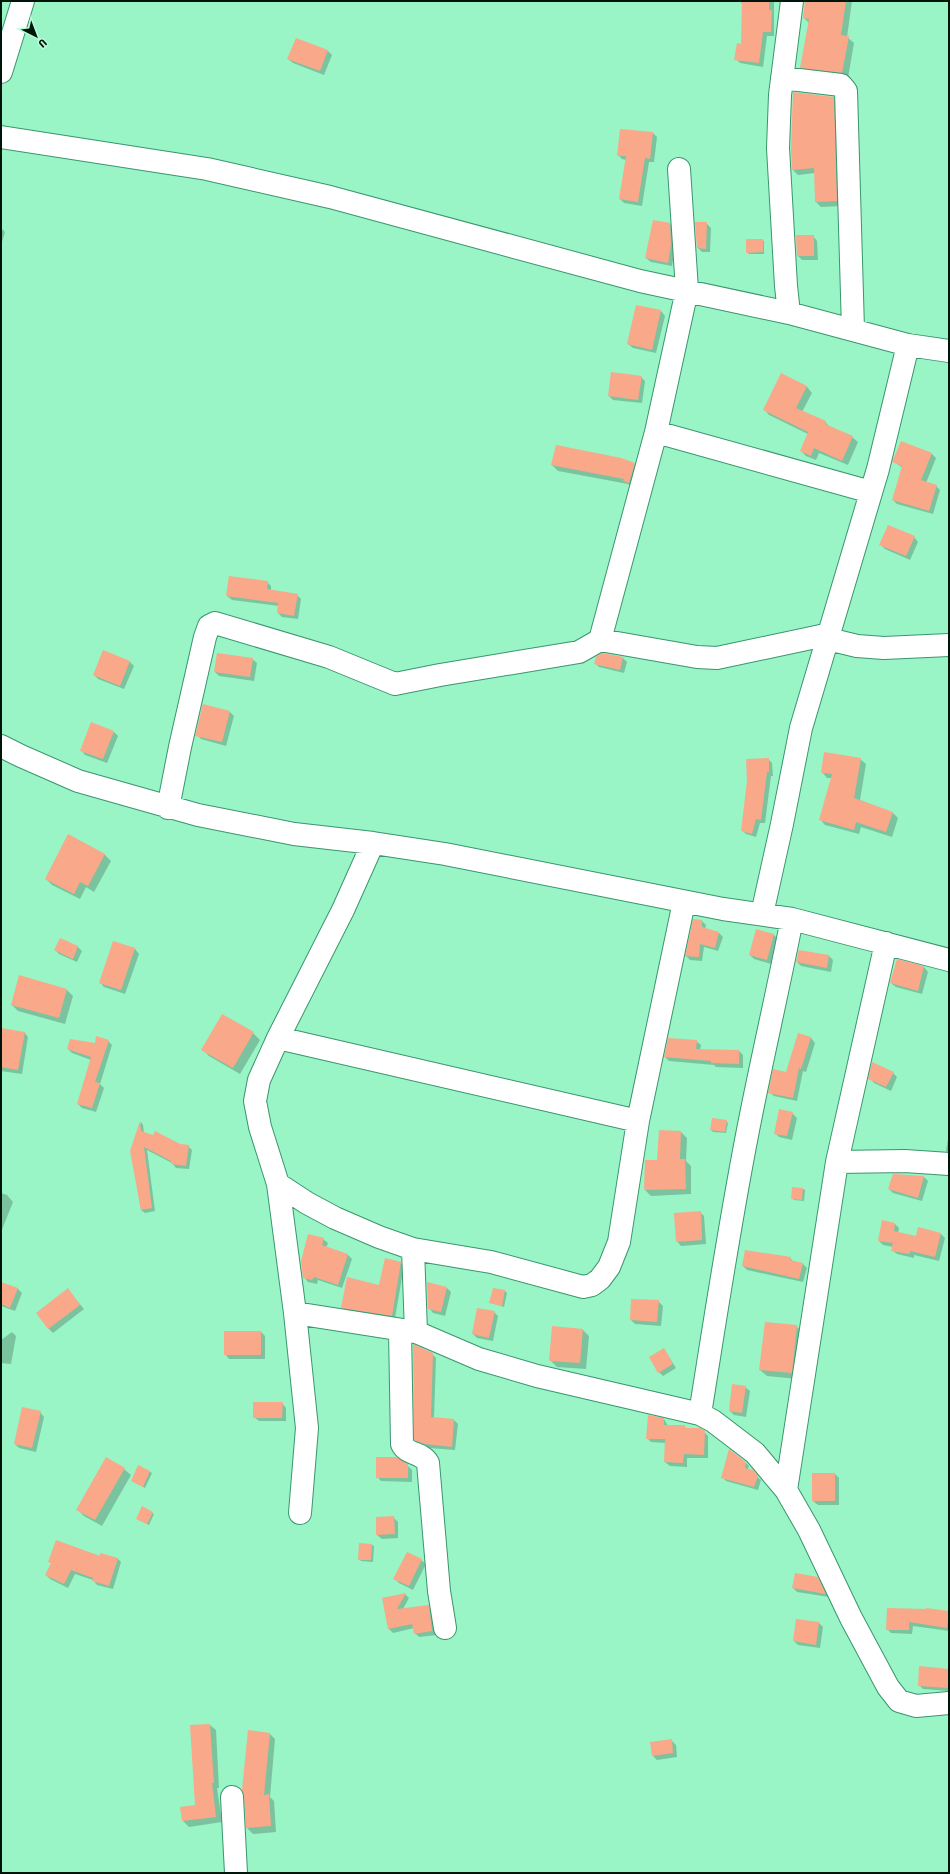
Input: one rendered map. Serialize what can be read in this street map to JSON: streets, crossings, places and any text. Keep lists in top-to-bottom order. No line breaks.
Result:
{"north":"bottom right"}
